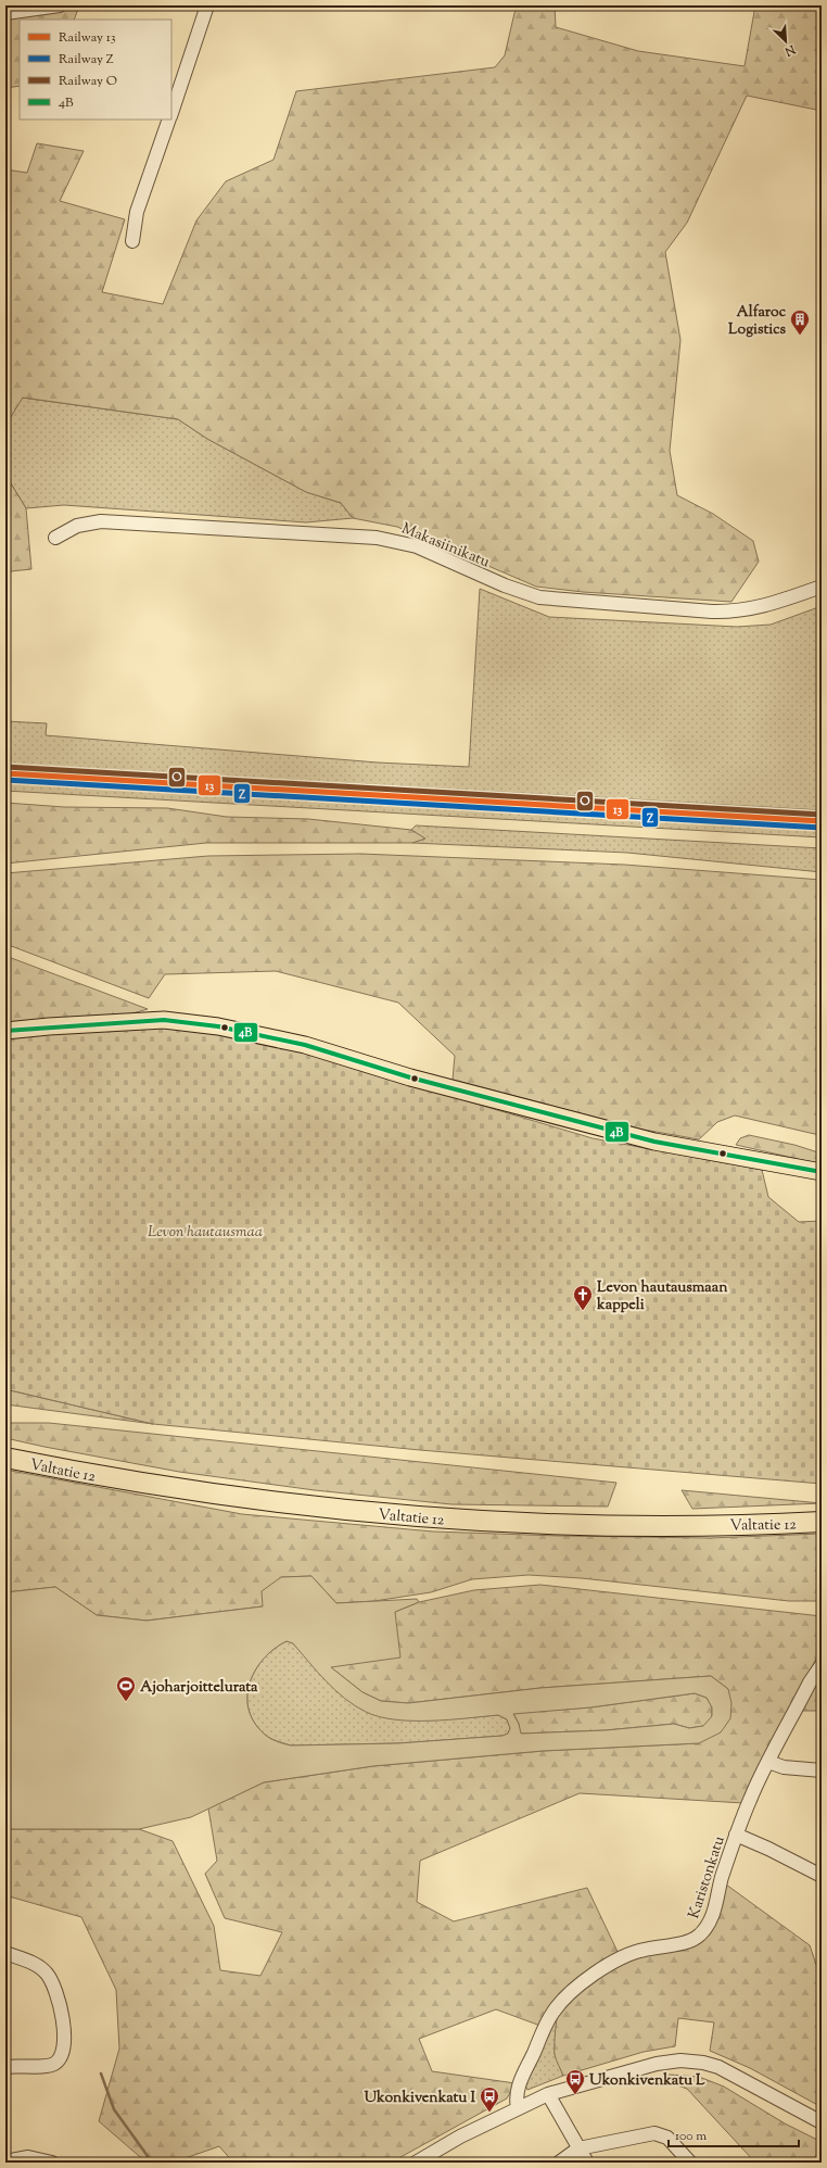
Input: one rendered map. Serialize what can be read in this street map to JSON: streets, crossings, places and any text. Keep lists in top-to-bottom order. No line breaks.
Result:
{"streets":{"highway":["Valtatie 12"],"street":["Makasiinikatu","Karistonkatu"]},"parks":["Levon hautausmaa"],"places":{"building":["Alfaroc Logistics"],"church":["Levon hautausmaan kappeli"],"sports":["Ajoharjoittelurata"],"bus stop":["Ukonkivenkatu L","Ukonkivenkatu I"]},"lines":["rail line O","rail line 13","rail line Z","transit line 4B"],"legend":["Railway 13","Railway Z","Railway O","4B"],"scale_bar":"100 m","north":"bottom right"}
